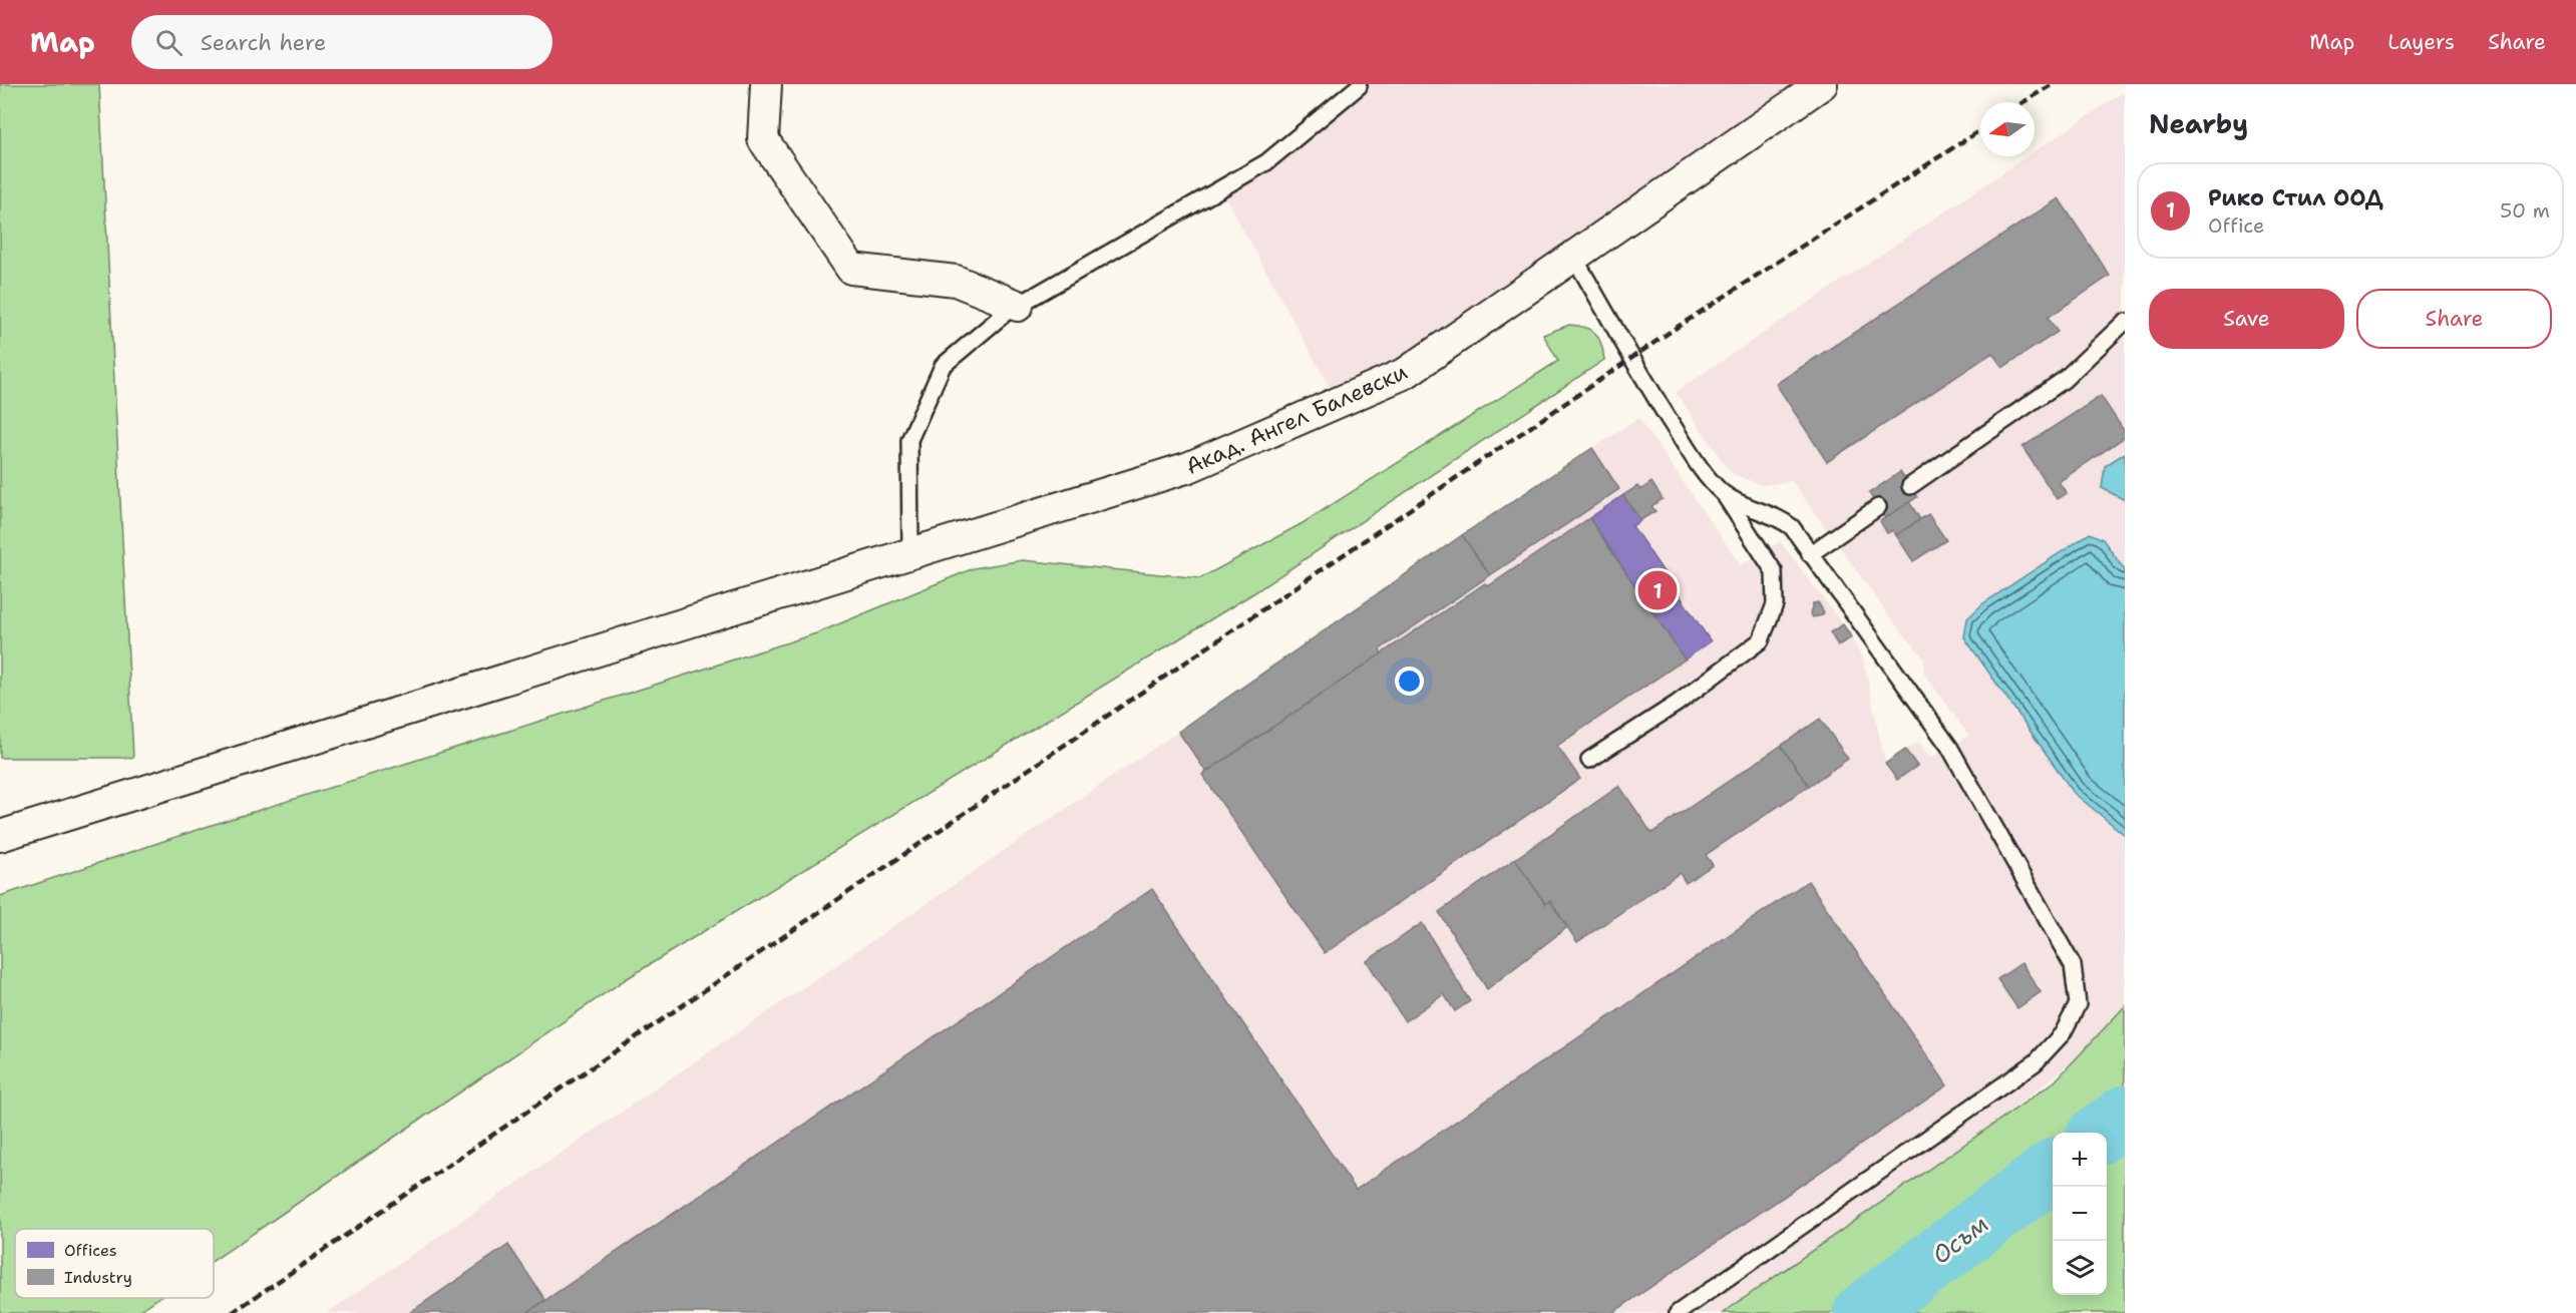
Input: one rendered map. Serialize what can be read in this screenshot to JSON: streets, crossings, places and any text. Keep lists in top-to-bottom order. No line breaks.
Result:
{"streets":{"street":["Акад. Ангел Балевски"]},"water":["Осъм"],"legend":["Offices","Industry"],"north":"left","page":{"header":"Map","search":"Search here","nav":["Map","Layers","Share"],"heading":"Nearby","list":[{"mark":"1","name":"Рико Стил ООД","note":"Office","value":"50 m"}],"buttons":["Save","Share"],"pins":"1","map_buttons":["+","−"]}}
